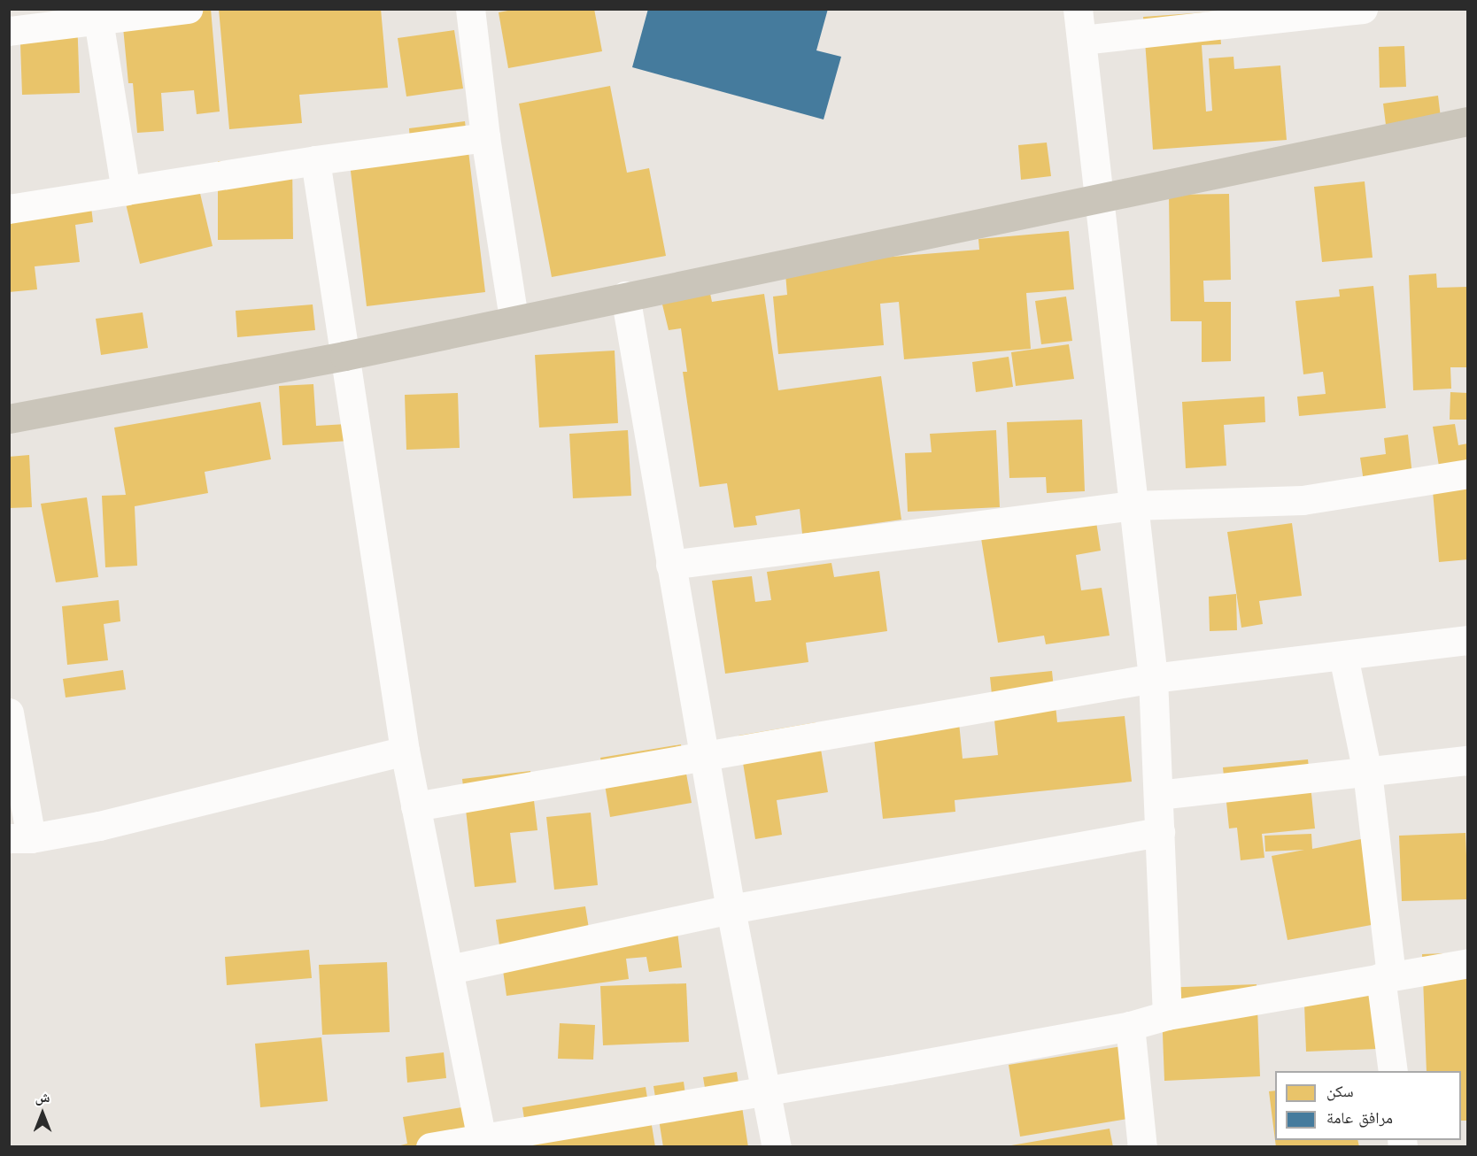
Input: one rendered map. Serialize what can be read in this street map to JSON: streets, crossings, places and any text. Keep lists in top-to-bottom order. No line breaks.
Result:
{"legend":["سكن","مرافق عامة"],"north":"top"}
